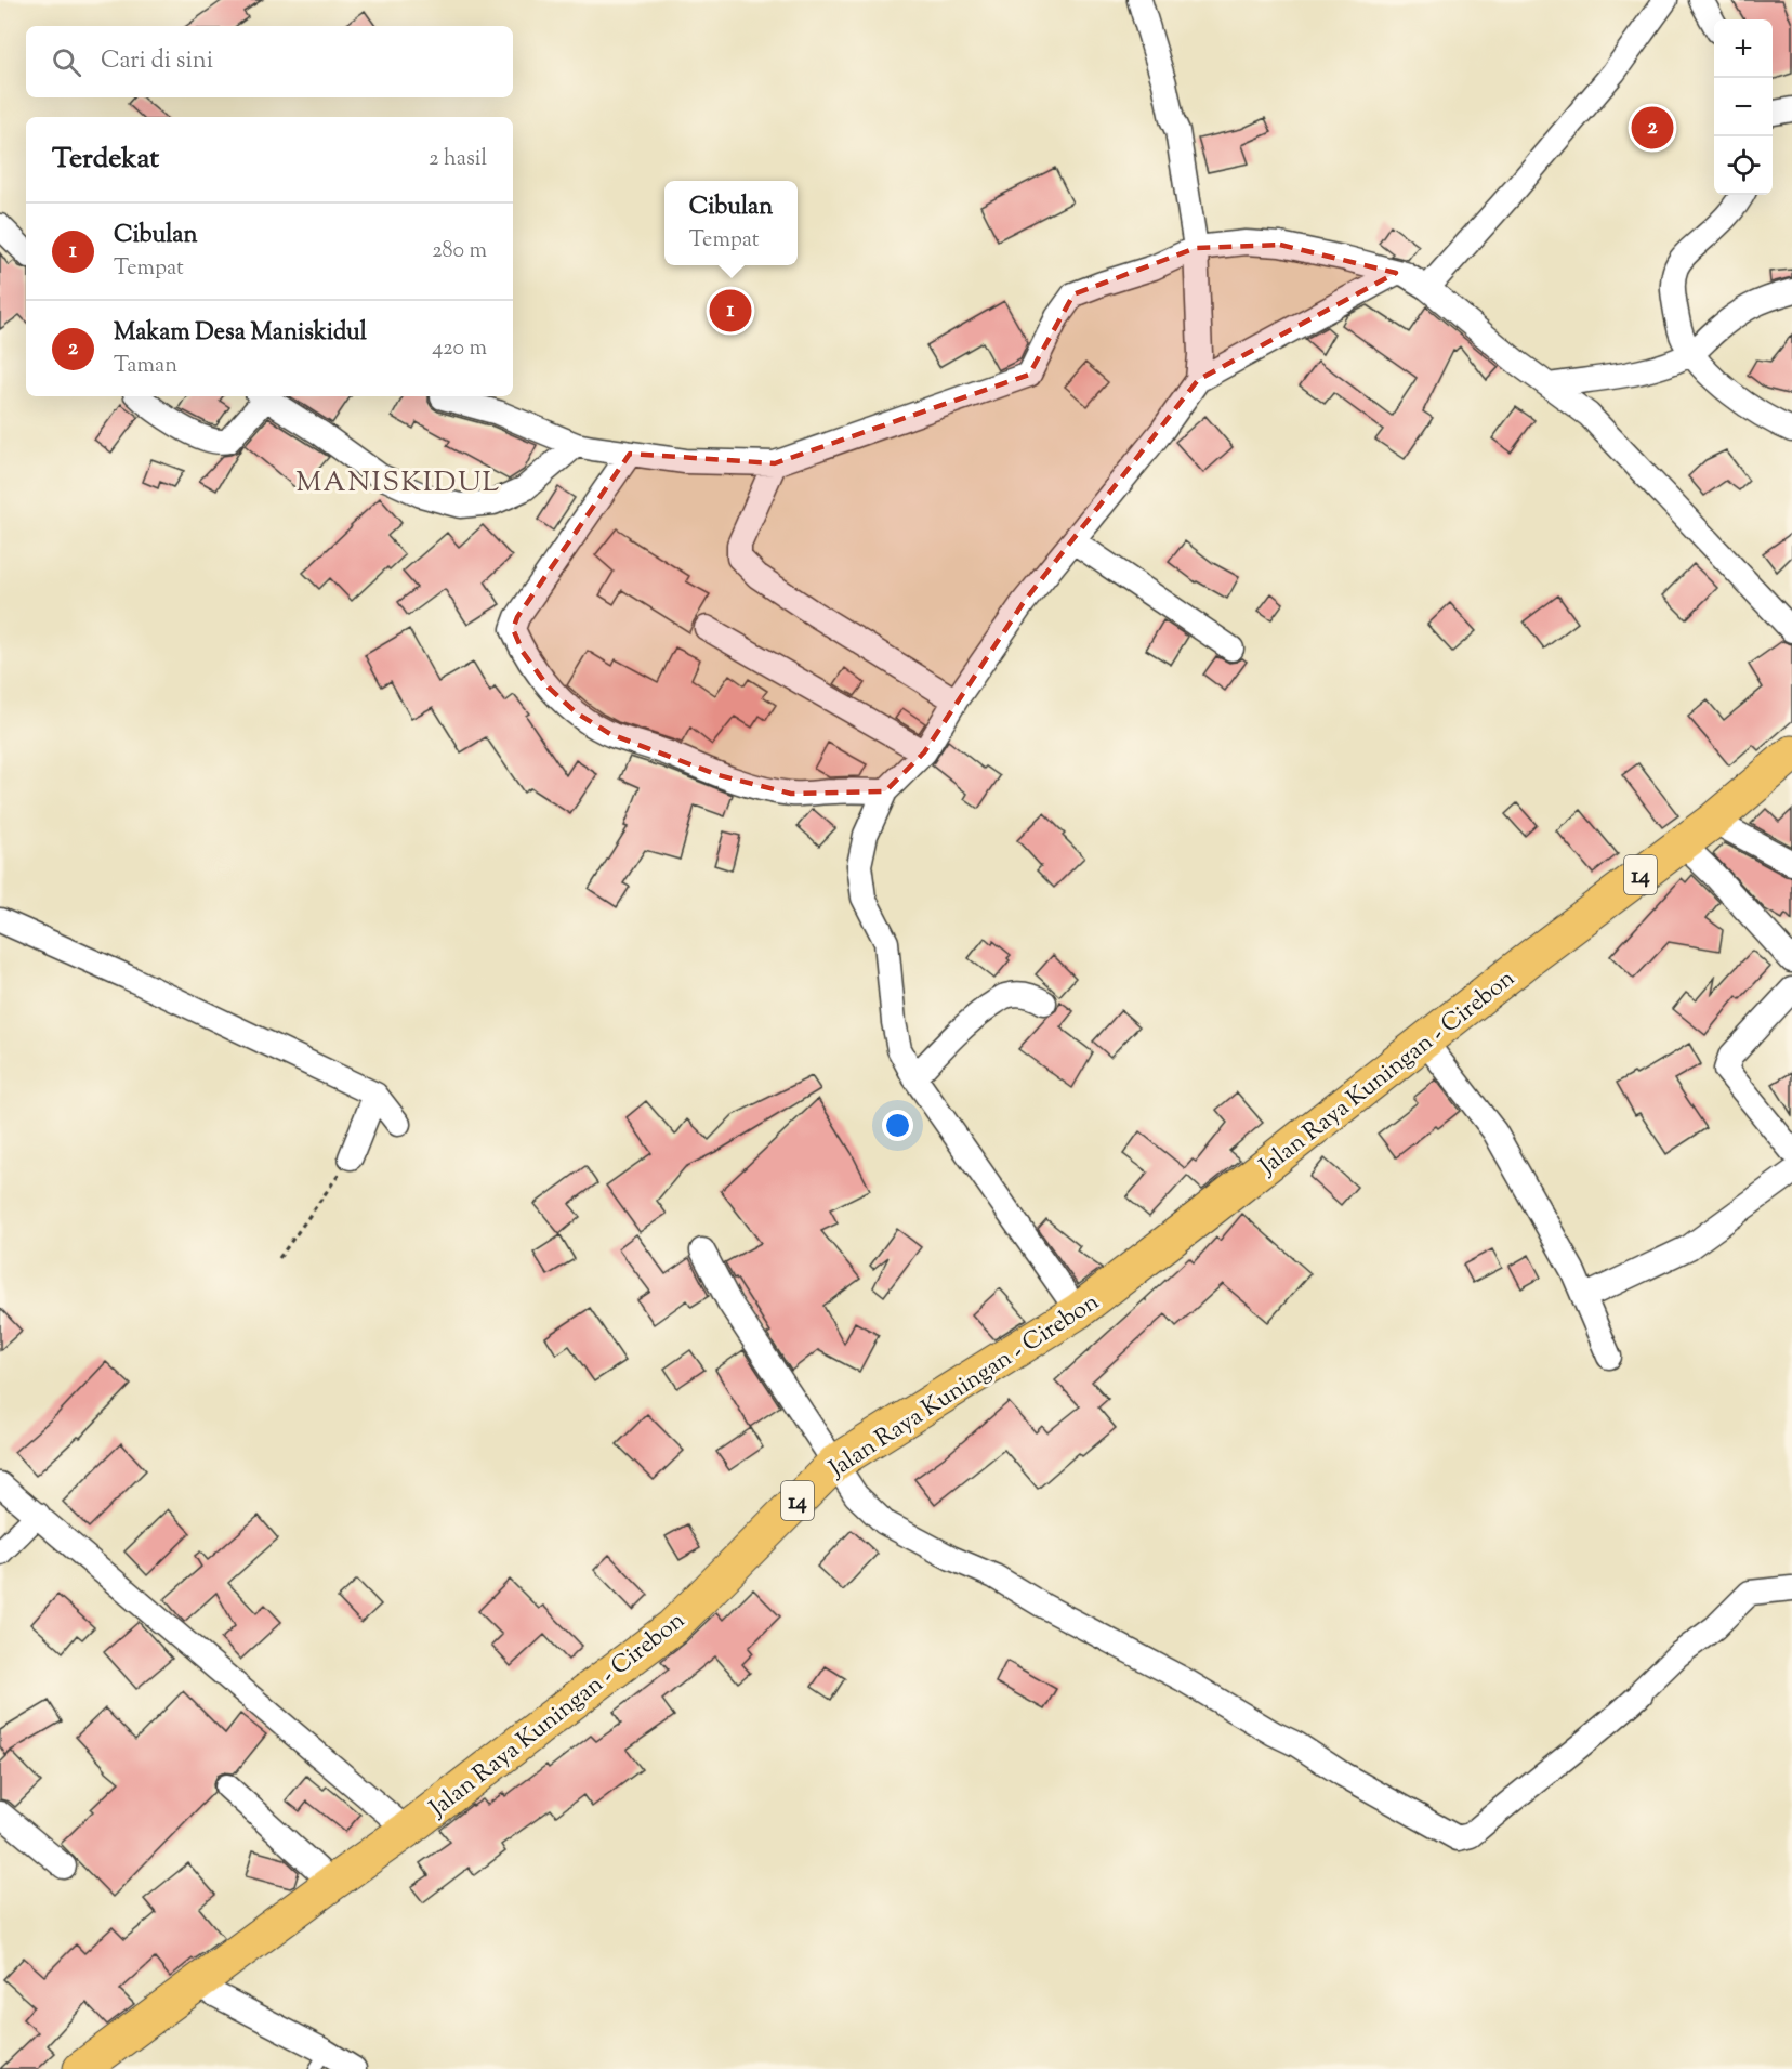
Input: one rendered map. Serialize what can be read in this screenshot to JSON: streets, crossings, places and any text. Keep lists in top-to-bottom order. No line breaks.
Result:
{"streets":{"highway":["14","Jalan Raya Kuningan - Cirebon"]},"districts":["MANISKIDUL"],"page":{"map_buttons":["+","−"],"search":"Cari di sini","pins":["2","1"],"heading":["Terdekat","2 hasil"],"popup":["Cibulan","Tempat"],"list":[{"mark":"1","name":"Cibulan","note":"Tempat","value":"280 m"},{"mark":"2","name":"Makam Desa Maniskidul","note":"Taman","value":"420 m"}]}}
